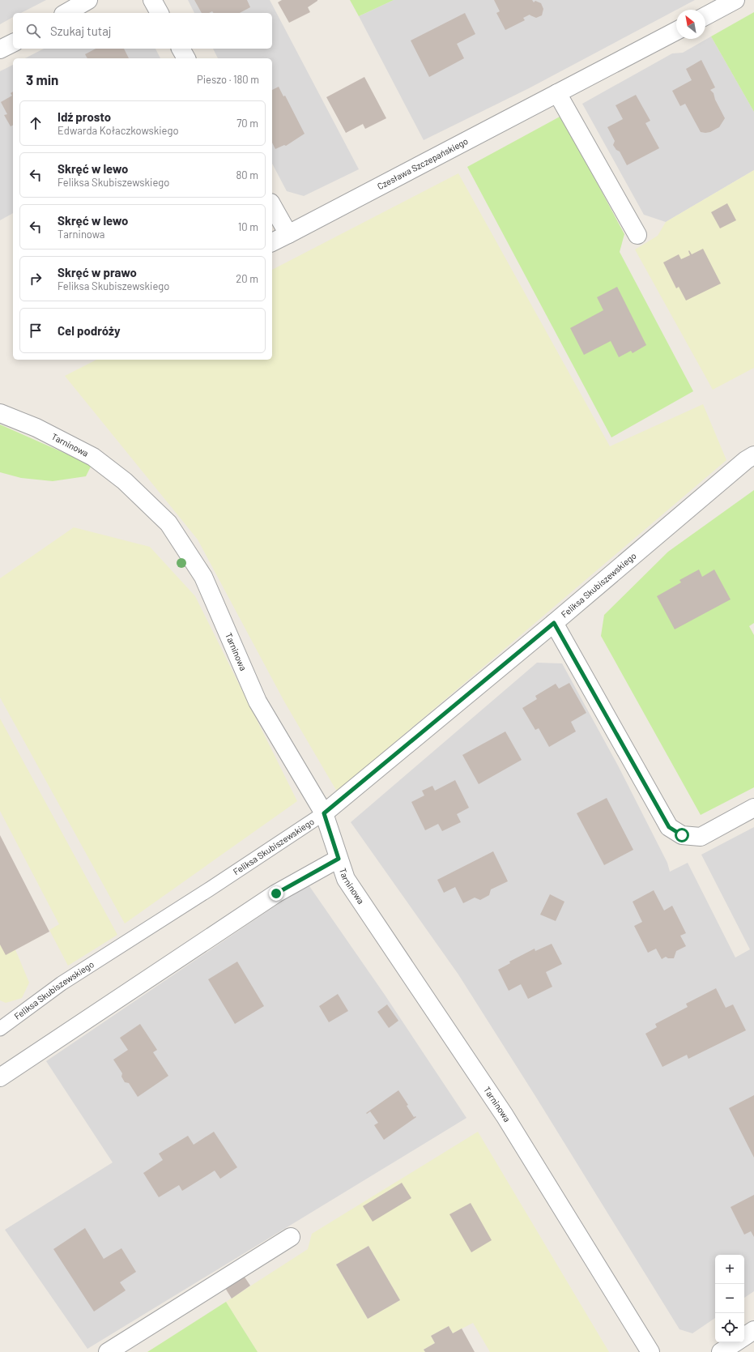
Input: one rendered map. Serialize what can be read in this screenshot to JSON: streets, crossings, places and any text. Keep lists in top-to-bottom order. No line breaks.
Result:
{"streets":{"street":["Czesława Szczepańskiego","Tarninowa","Feliksa Skubiszewskiego"]},"crossings":[["Tarninowa","Feliksa Skubiszewskiego"]],"north":"top left","page":{"search":"Szukaj tutaj","heading":["3 min","Pieszo · 180 m"],"list":[["Idź prosto","Edwarda Kołaczkowskiego","70 m"],["Skręć w lewo","Feliksa Skubiszewskiego","80 m"],["Skręć w lewo","Tarninowa","10 m"],["Skręć w prawo","Feliksa Skubiszewskiego","20 m"],"Cel podróży"],"map_buttons":["+","−"]}}
